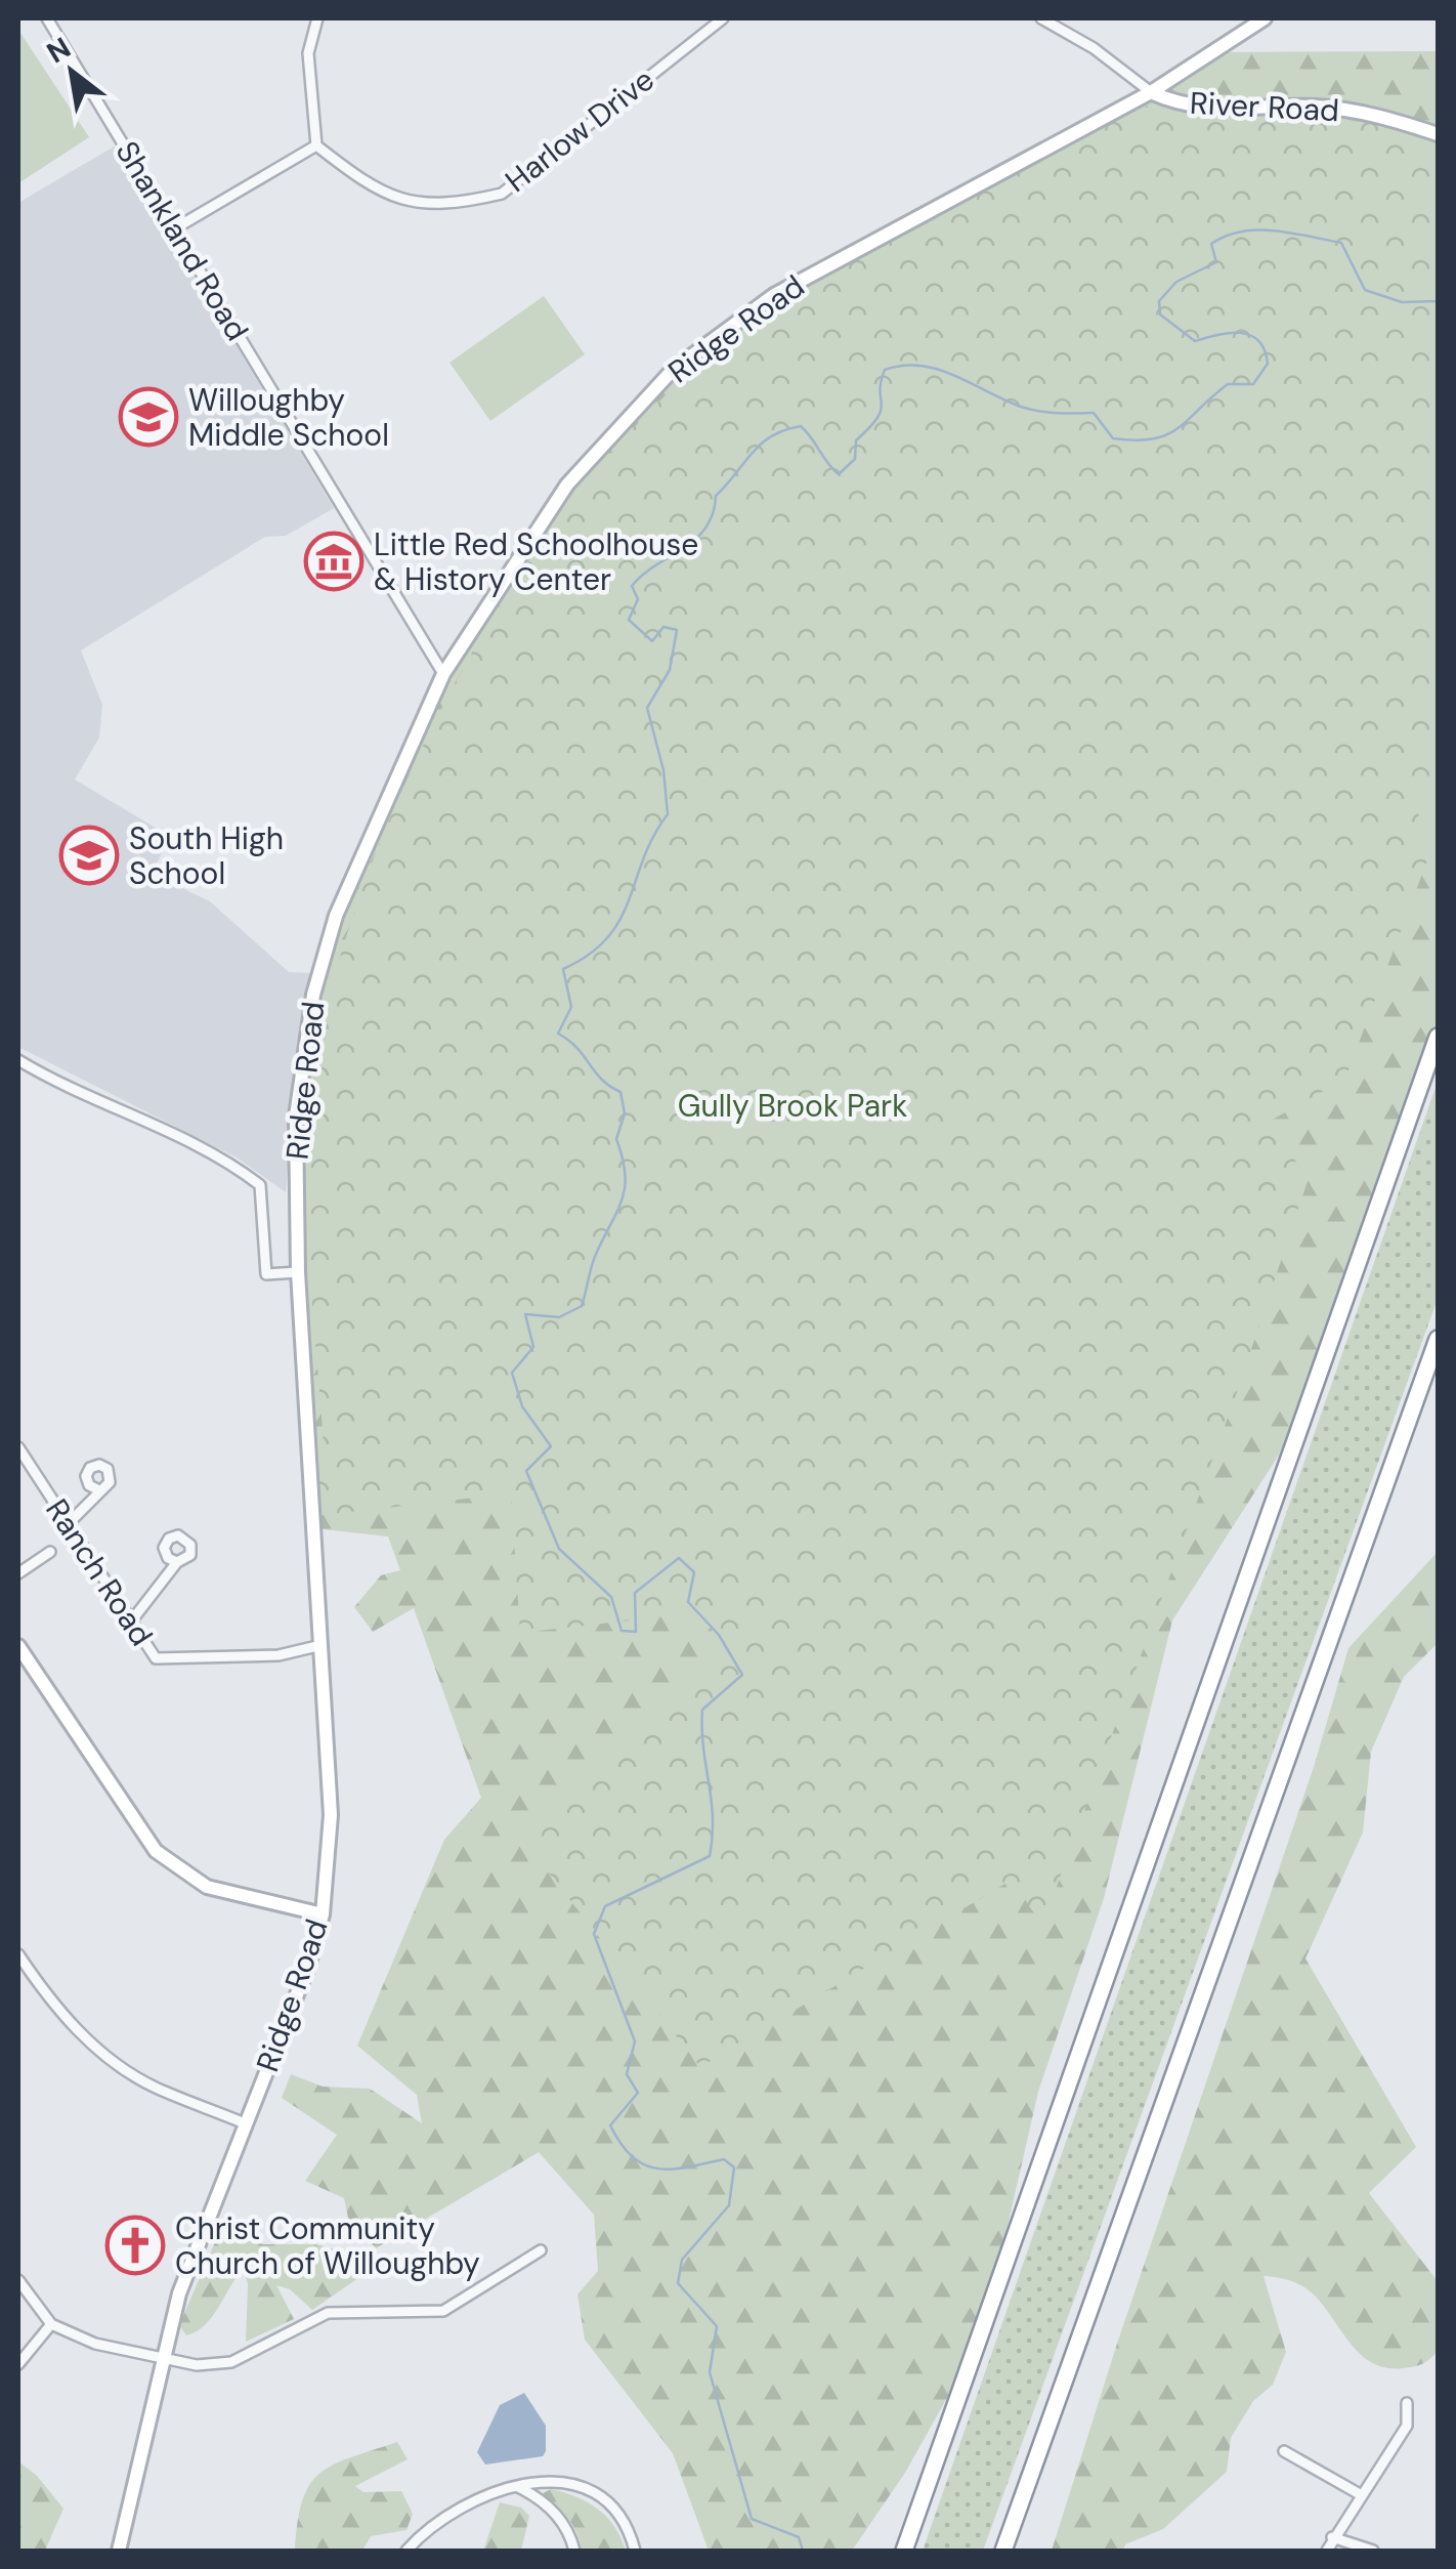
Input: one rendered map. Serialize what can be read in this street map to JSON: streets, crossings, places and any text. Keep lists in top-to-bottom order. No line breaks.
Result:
{"streets":{"main road":["River Road","Ridge Road"],"street":["Harlow Drive","Shankland Road","Ranch Road"]},"crossings":[["River Road","Ridge Road"],["Shankland Road","Ridge Road"],["Ridge Road","Ranch Road"]],"parks":["Gully Brook Park"],"places":{"school or university":["Willoughby Middle School","South High School"],"museum":["Little Red Schoolhouse & History Center"],"church":["Christ Community Church of Willoughby"]},"north":"top left"}
